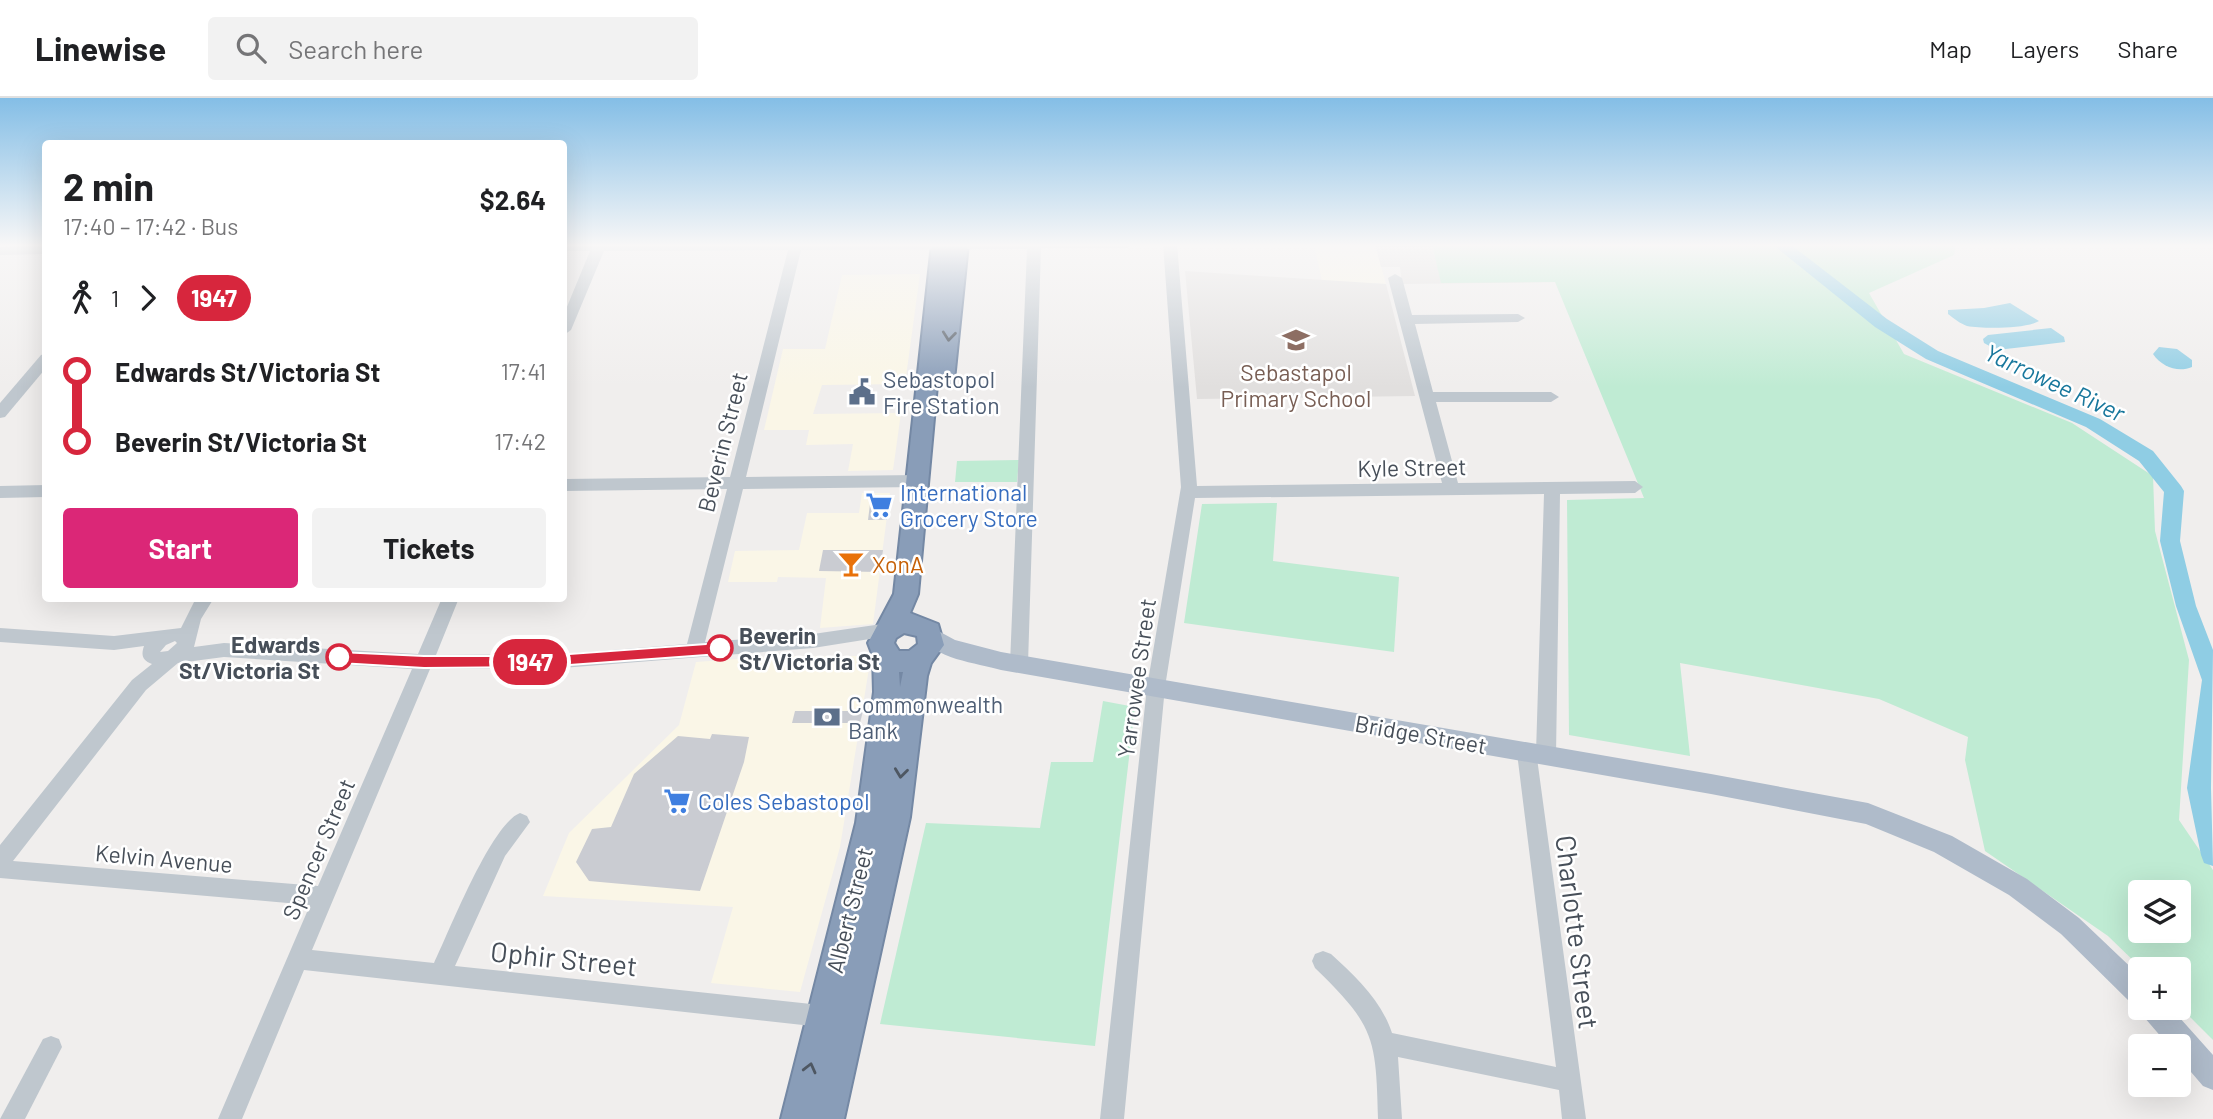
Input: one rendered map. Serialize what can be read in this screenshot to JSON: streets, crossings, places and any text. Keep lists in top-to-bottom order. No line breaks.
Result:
{"streets":{"highway":["Albert Street"],"main road":["Bridge Street"],"street":["Beverin Street","Kyle Street","Yarrowee Street","Spencer Street","Kelvin Avenue","Charlotte Street","Ophir Street"]},"crossings":[["Kyle Street","Yarrowee Street"],["Kyle Street","Charlotte Street"],["Yarrowee Street","Bridge Street"],["Bridge Street","Albert Street"],["Bridge Street","Charlotte Street"],["Spencer Street","Kelvin Avenue"],["Spencer Street","Ophir Street"],["Albert Street","Ophir Street"]],"water":["Yarrowee River"],"places":{"school or university":["Sebastapol Primary School"],"public building":["Sebastopol Fire Station"],"supermarket":["International Grocery Store","Coles Sebastopol"],"bar":["XonA"],"other":["Beverin St/Victoria St","Edwards St/Victoria St"],"bank":["Commonwealth Bank"]},"lines":["bus line 1947"],"page":{"header":"Linewise","search":"Search here","nav":["Map","Layers","Share"],"on_map":"1947","heading":["2 min","17:40 – 17:42 · Bus","$2.64"],"legs":["1","1947"],"list":[{"name":"Edwards St/Victoria St","value":"17:41"},{"name":"Beverin St/Victoria St","value":"17:42"}],"buttons":["Start","Tickets"],"map_buttons":["+","−"]}}
